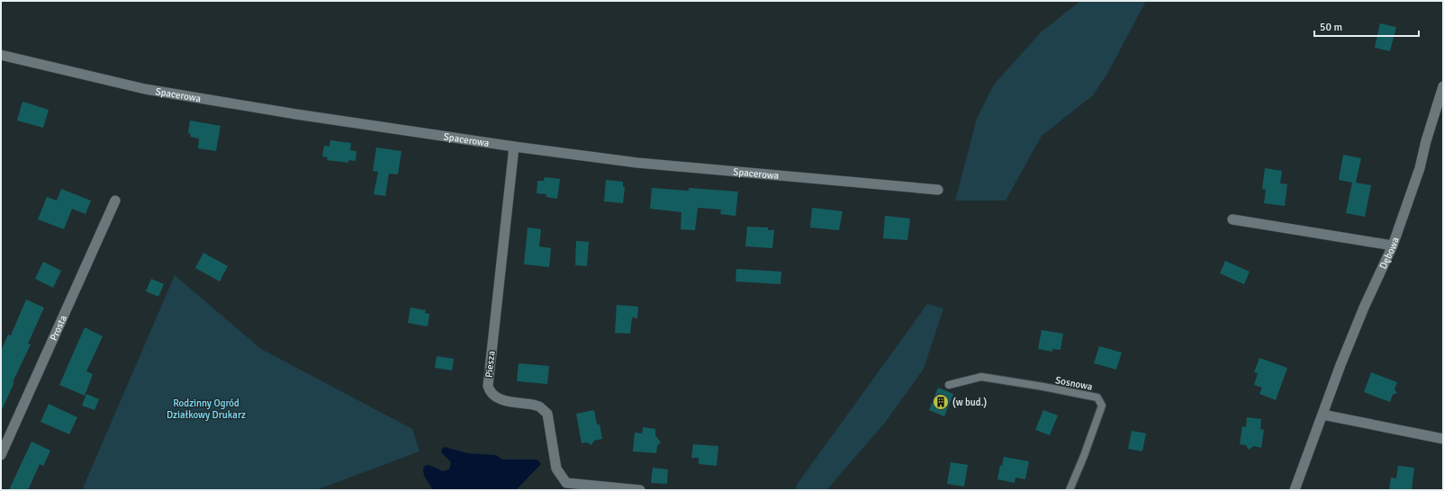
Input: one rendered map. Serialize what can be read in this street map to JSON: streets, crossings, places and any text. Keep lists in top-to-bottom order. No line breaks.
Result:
{"streets":{"street":["Spacerowa","Dębowa","Prosta","Piesza"],"lane":["Sosnowa"]},"crossings":[["Spacerowa","Piesza"]],"parks":["Rodzinny Ogród Działkowy Drukarz"],"places":{"building":["(w bud.)"]},"scale_bar":"50 m"}
